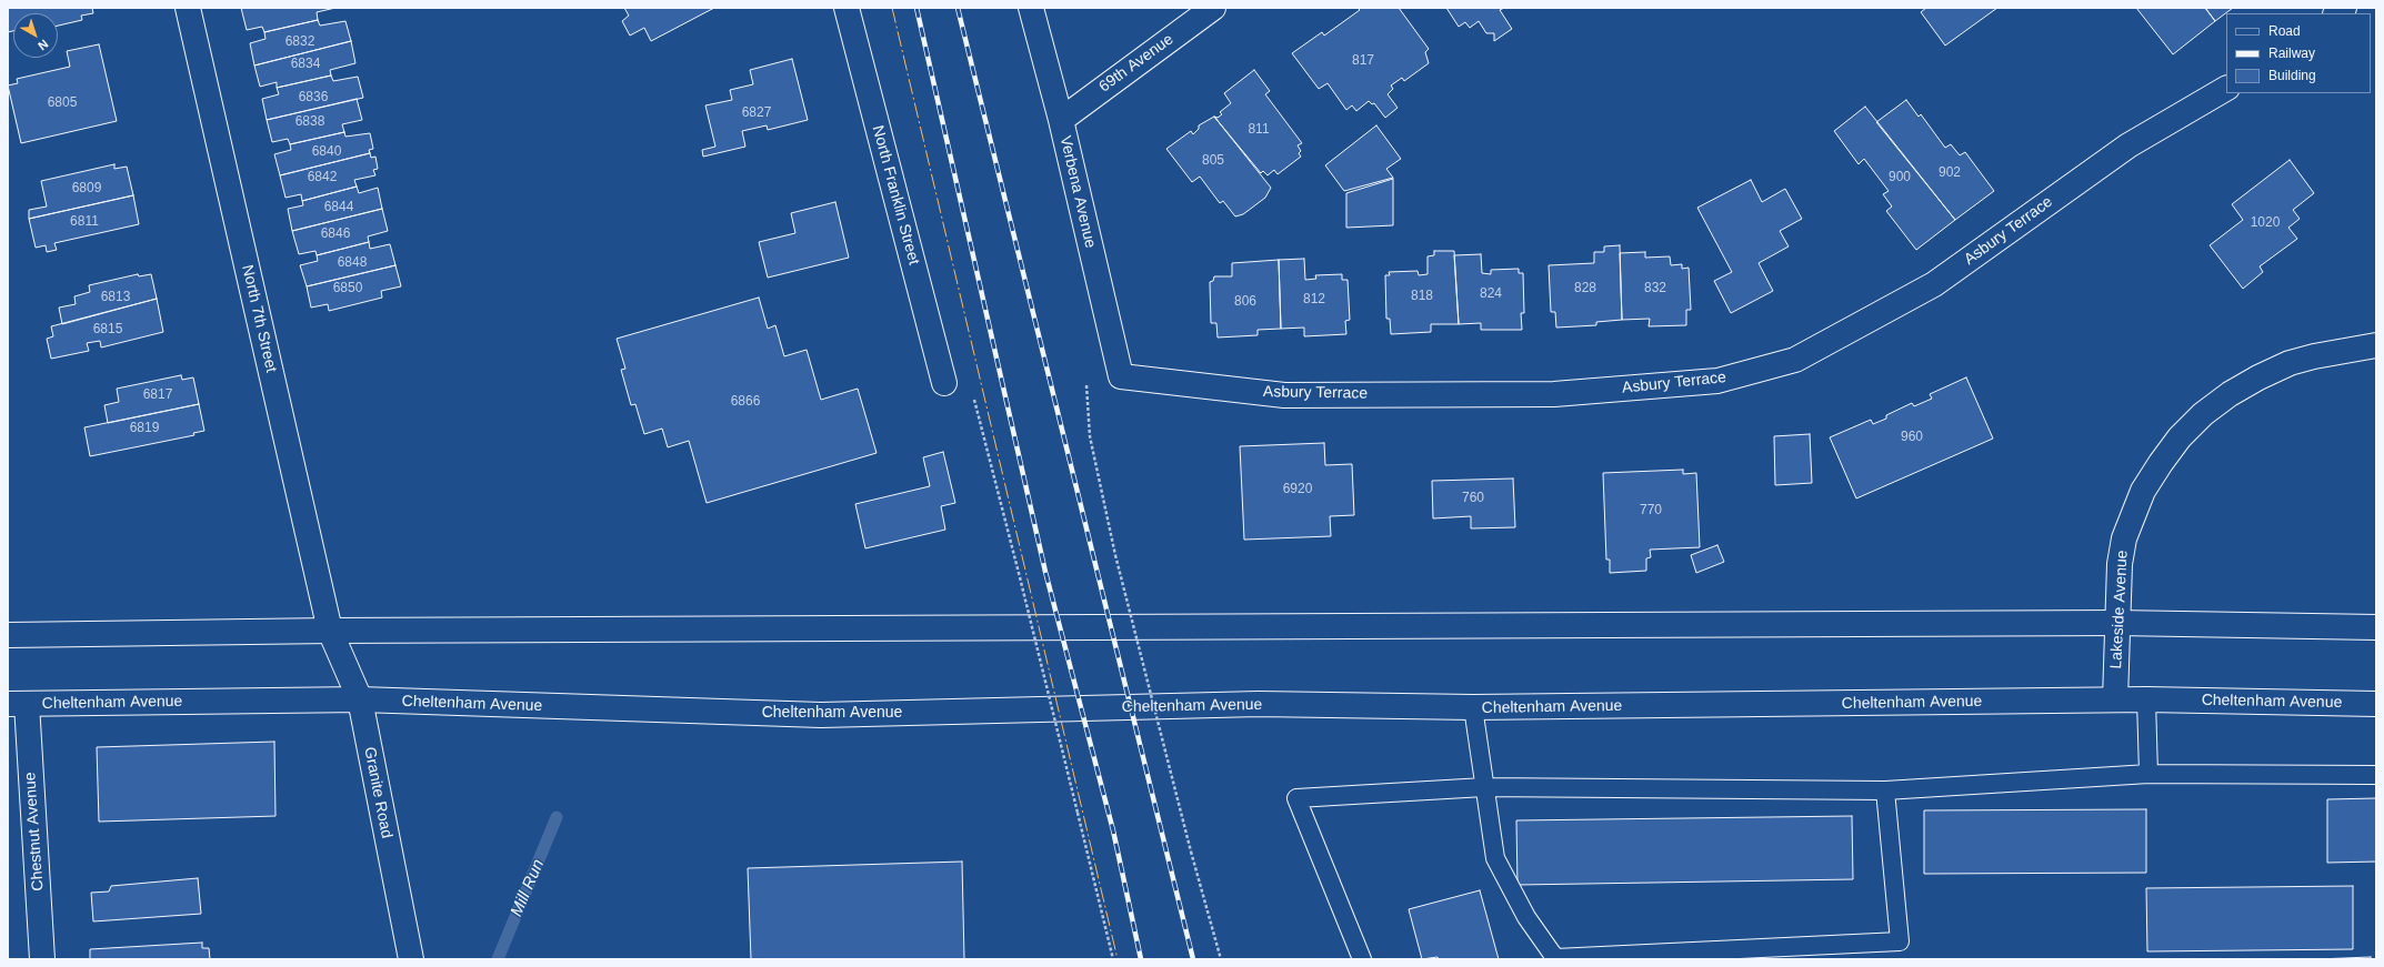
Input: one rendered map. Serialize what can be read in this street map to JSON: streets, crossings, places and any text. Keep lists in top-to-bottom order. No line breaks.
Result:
{"streets":{"main road":["69th Avenue","Verbena Avenue","North Franklin Street","Asbury Terrace","North 7th Street","Lakeside Avenue","Cheltenham Avenue","Granite Road","Chestnut Avenue"]},"crossings":[["69th Avenue","Verbena Avenue"],["Verbena Avenue","Asbury Terrace"],["North 7th Street","Granite Road"],["Lakeside Avenue","Cheltenham Avenue"],["Cheltenham Avenue","Granite Road"],["Cheltenham Avenue","Chestnut Avenue"]],"water":["Mill Run"],"house_numbers":["6832","817","6834","6836","6805","6827","6838","811","6840","805","902","6842","900","6809","6844","6811","1020","6846","6848","6850","828","832","824","818","6813","812","806","6815","6817","6866","6819","960","6920","760","770"],"legend":["Road","Railway","Building"],"north":"bottom right"}
